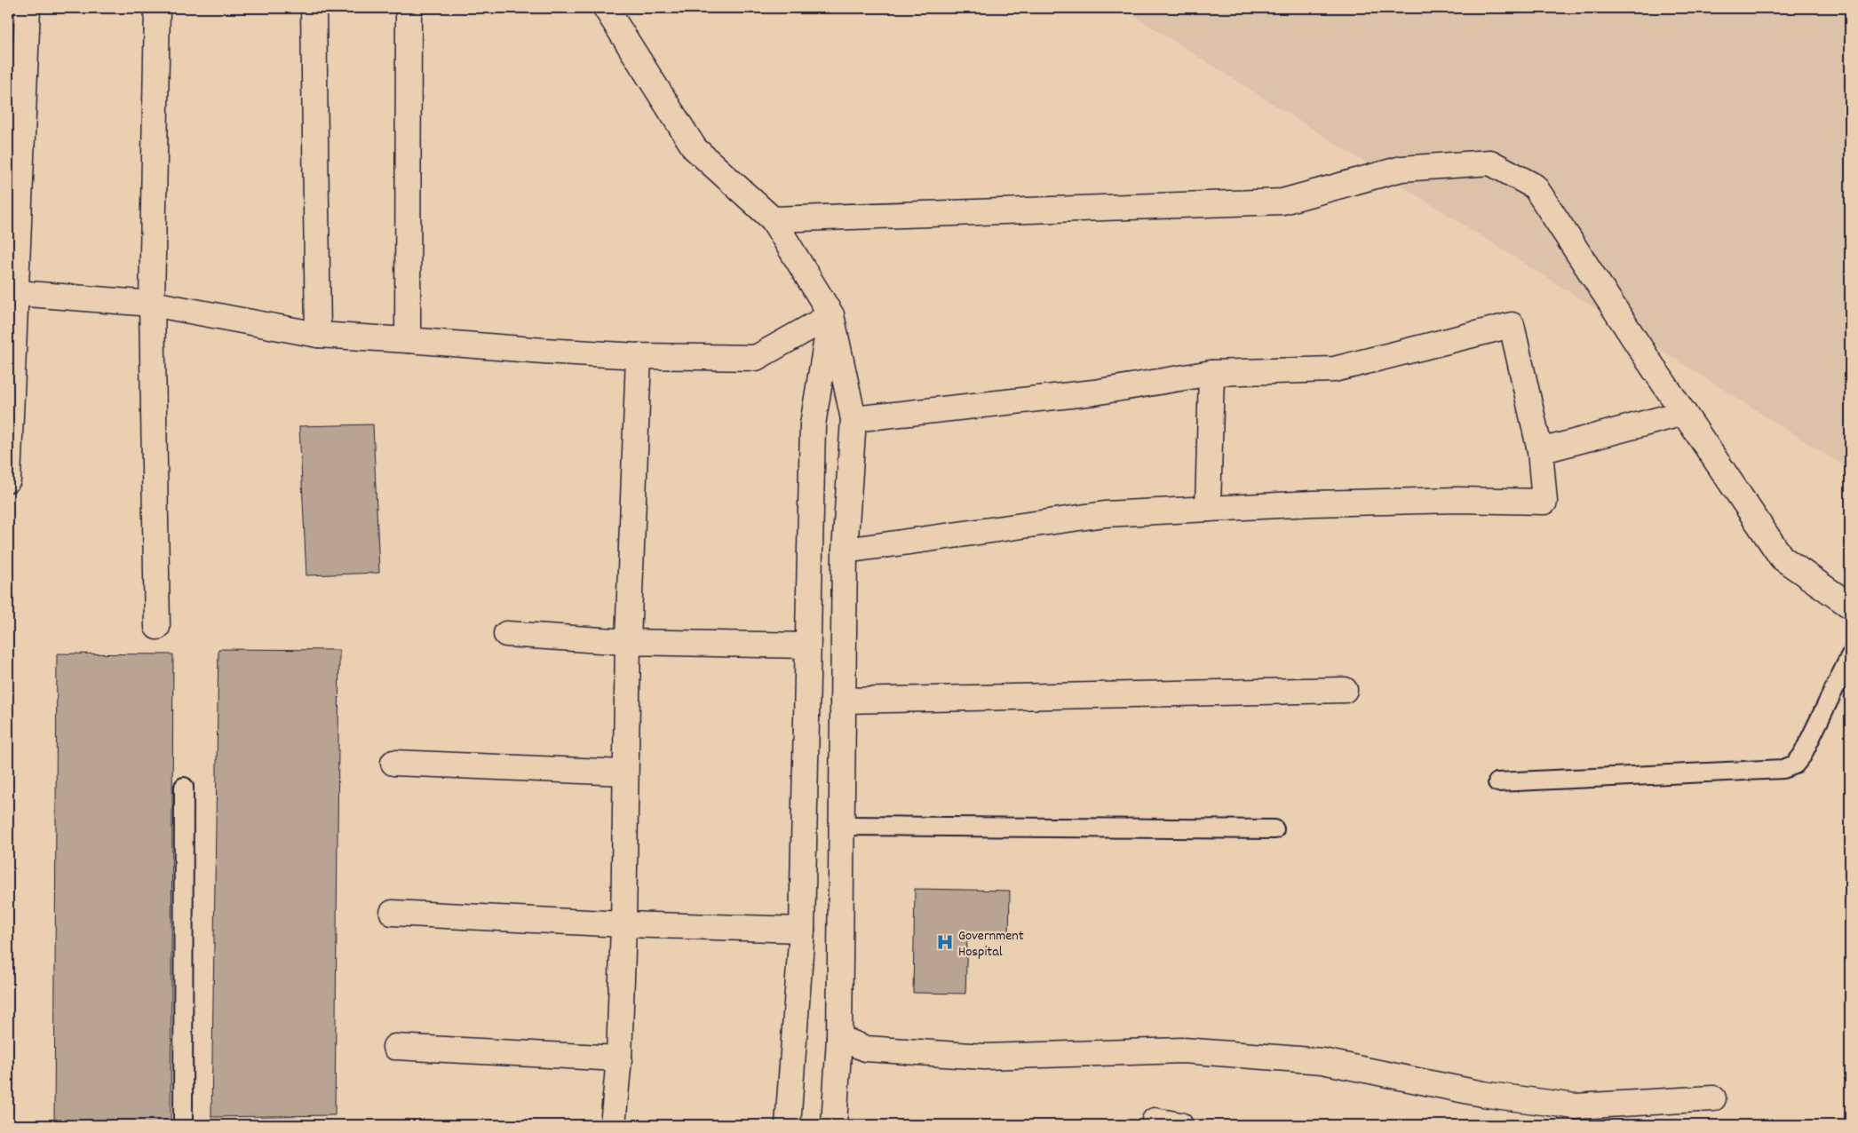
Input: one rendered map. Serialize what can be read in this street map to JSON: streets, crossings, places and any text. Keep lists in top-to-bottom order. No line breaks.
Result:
{"places":{"hospital":["Government Hospital"]}}
